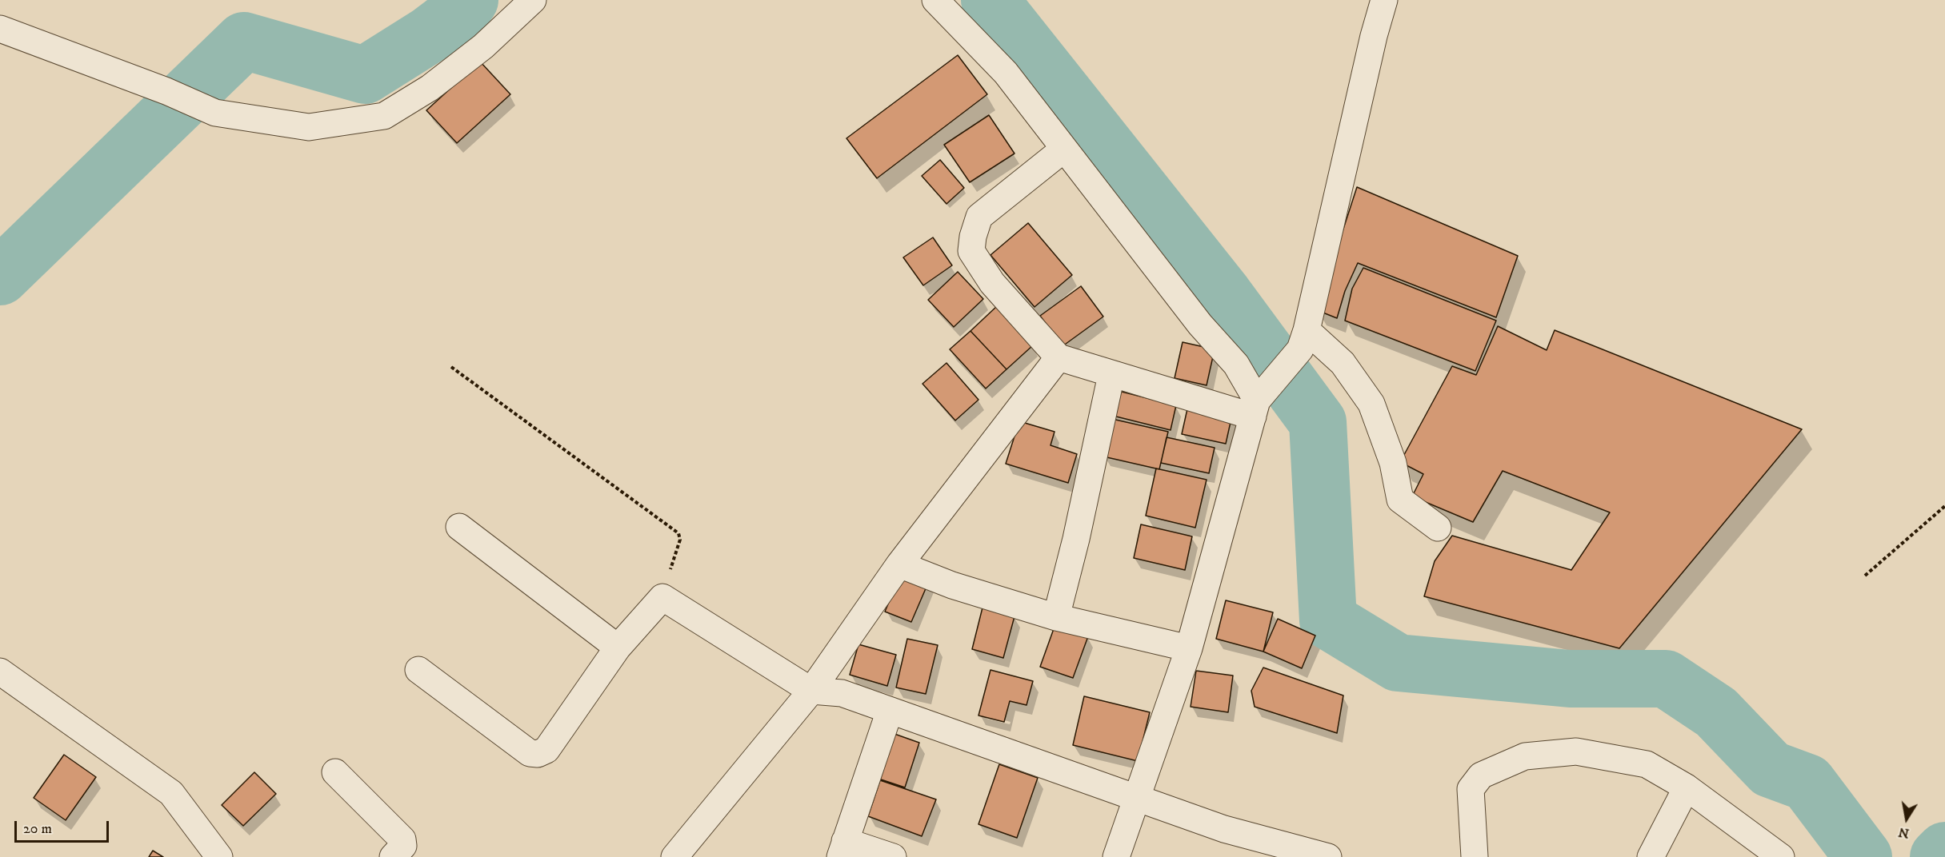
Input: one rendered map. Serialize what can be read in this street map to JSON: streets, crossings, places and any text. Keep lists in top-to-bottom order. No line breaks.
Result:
{"scale_bar":"20 m","north":"bottom"}
